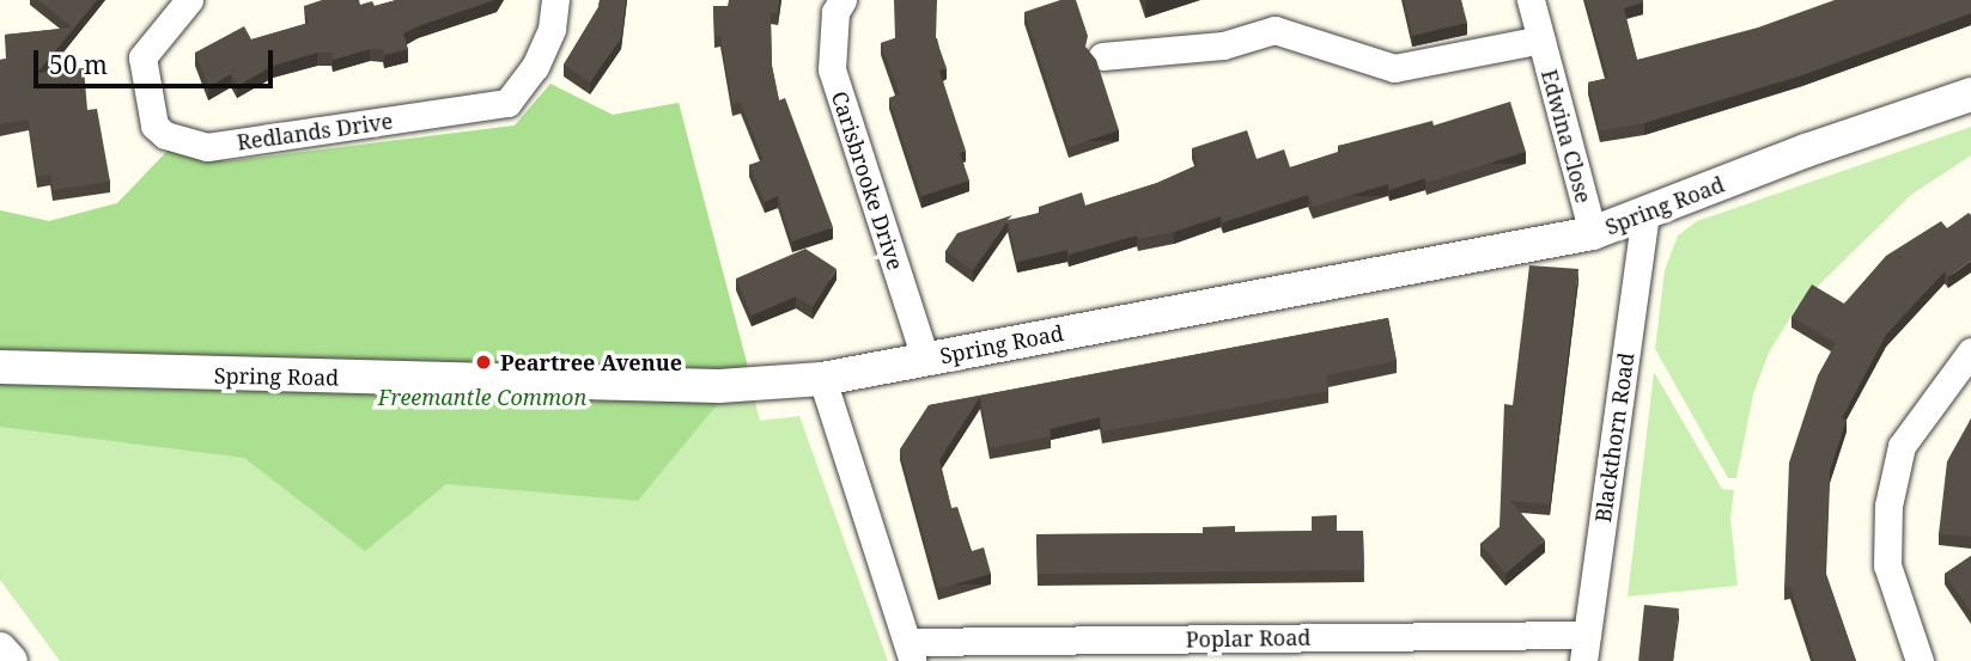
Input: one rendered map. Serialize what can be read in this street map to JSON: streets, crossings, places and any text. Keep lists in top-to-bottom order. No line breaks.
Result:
{"streets":{"street":["Redlands Drive","Edwina Close","Carisbrooke Drive","Spring Road","Blackthorn Road","Poplar Road"]},"crossings":[["Edwina Close","Spring Road"],["Carisbrooke Drive","Spring Road"],["Spring Road","Blackthorn Road"],["Blackthorn Road","Poplar Road"]],"parks":["Freemantle Common"],"places":["Peartree Avenue"],"scale_bar":"50 m"}
